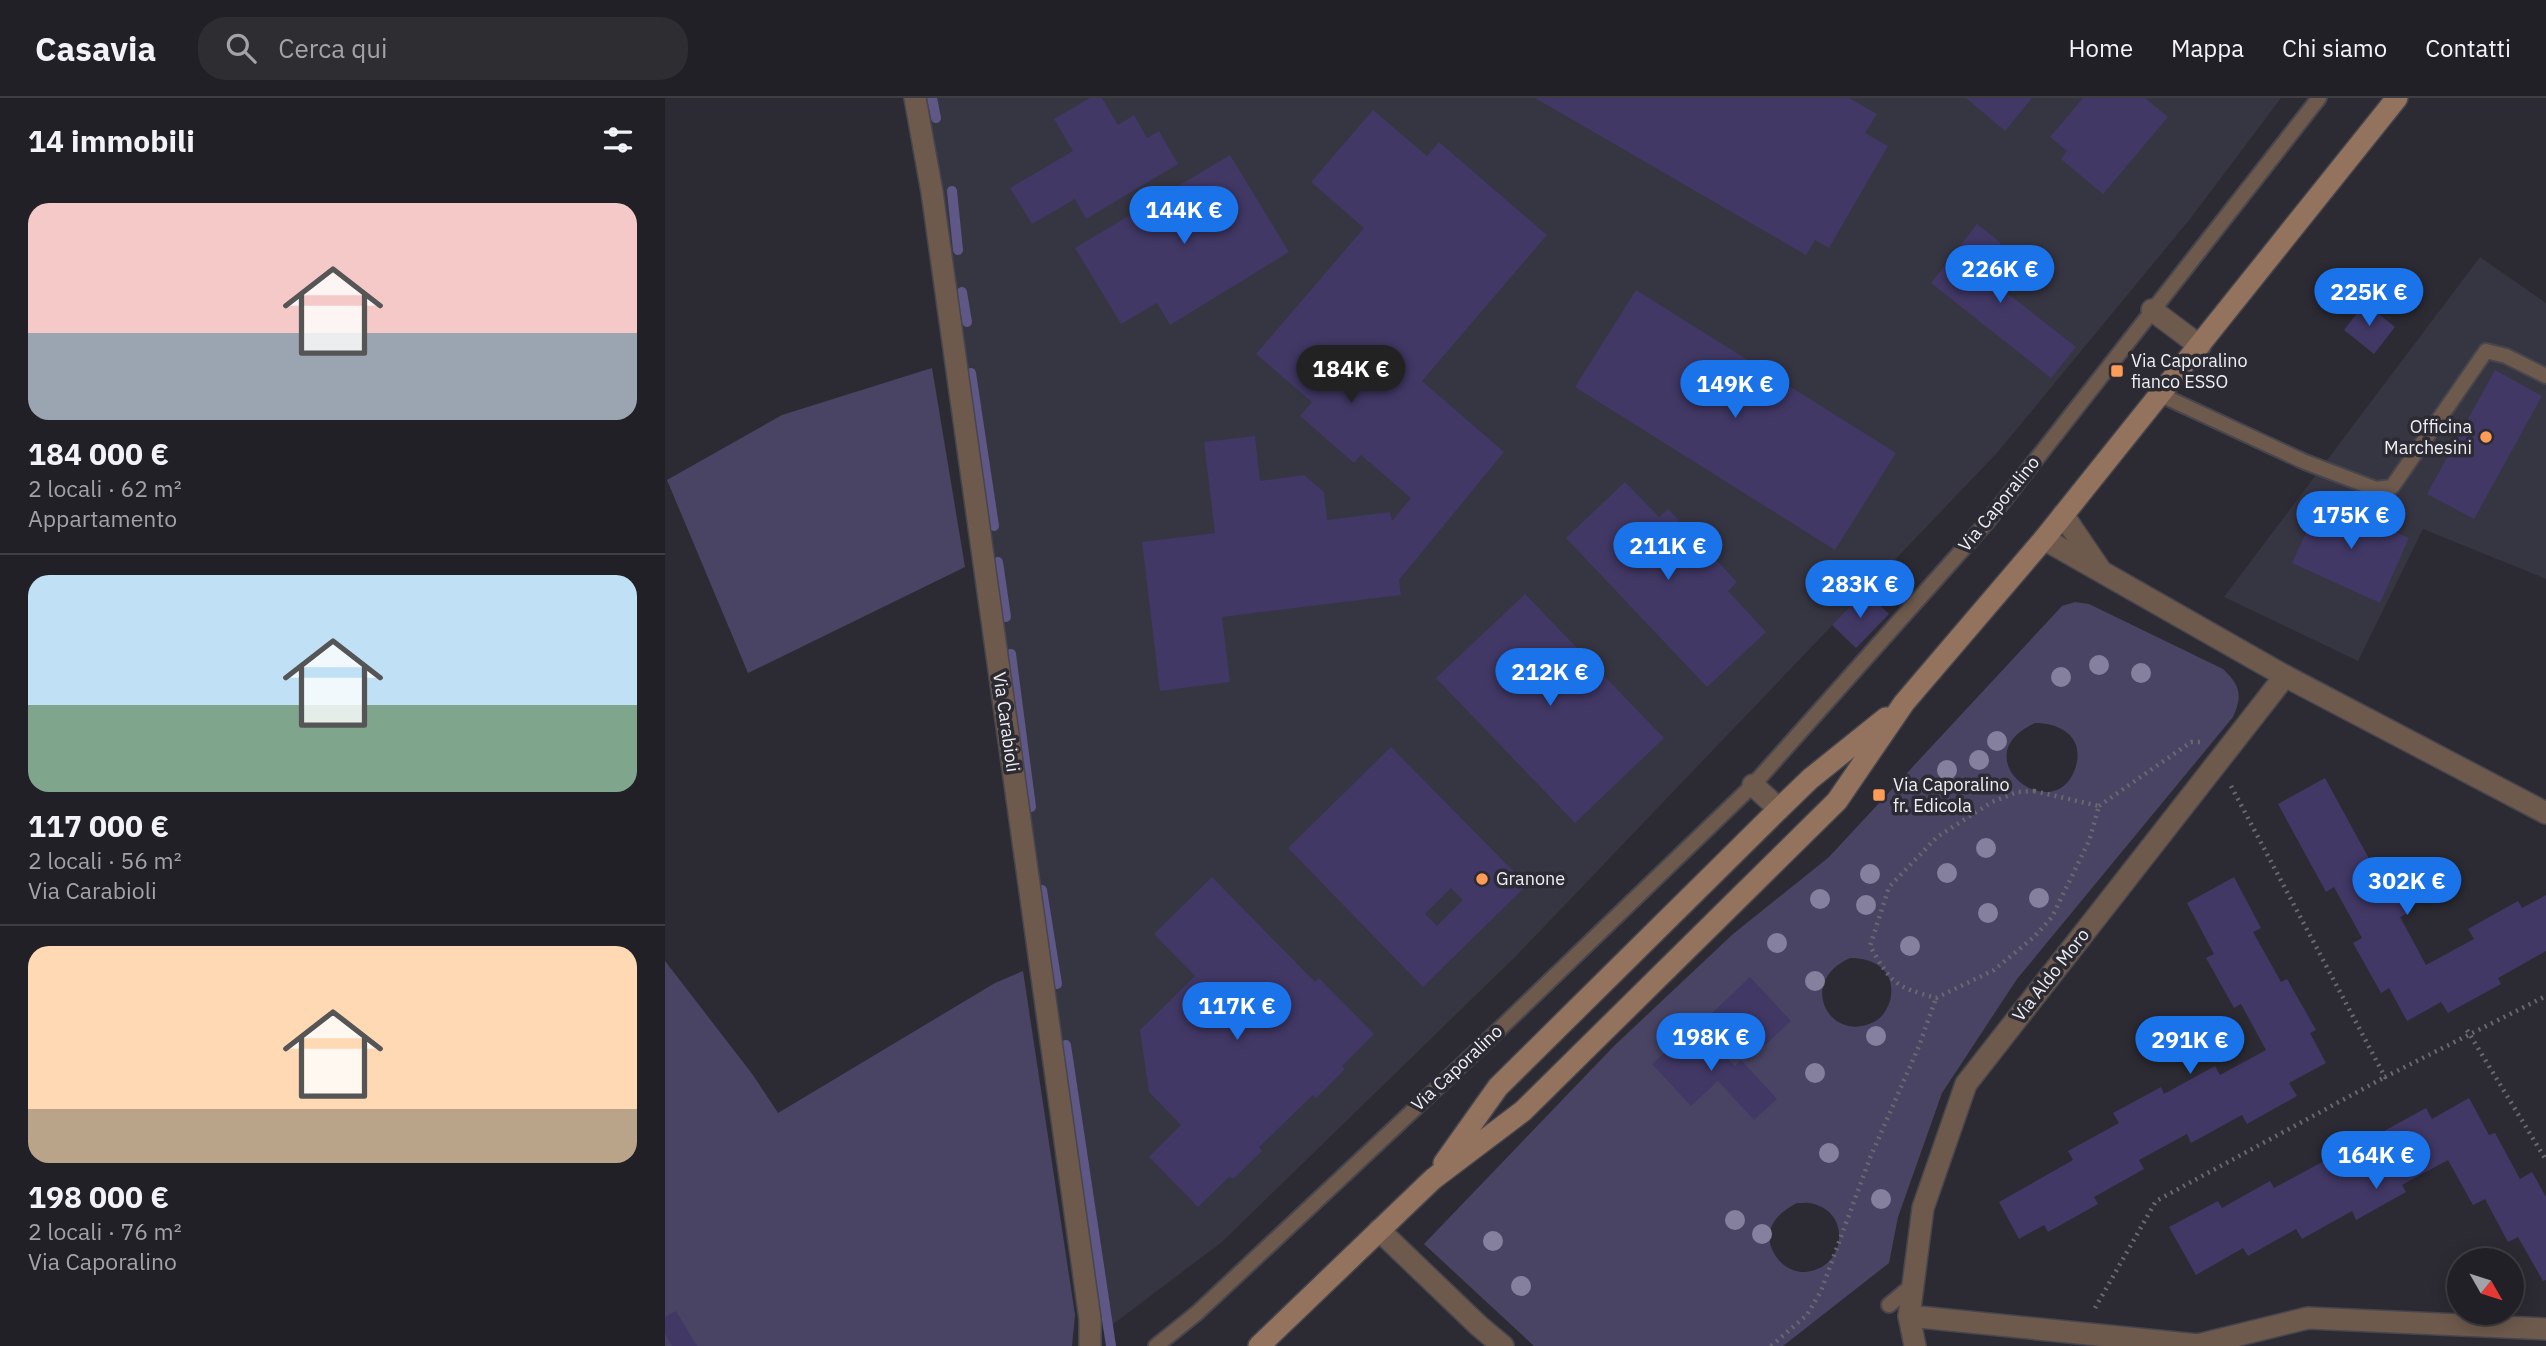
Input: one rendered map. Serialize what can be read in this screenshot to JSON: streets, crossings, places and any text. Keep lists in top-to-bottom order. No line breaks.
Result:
{"streets":{"street":["Via Carabioli","Via Aldo Moro"],"lane":["Via Caporalino"]},"places":{"transit":["Via Caporalino fianco ESSO","Via Caporalino fr. Edicola"],"other":["Officina Marchesini","Granone"]},"north":"bottom right","page":{"header":"Casavia","search":"Cerca qui","nav":["Home","Mappa","Chi siamo","Contatti"],"heading":"14 immobili","list":[{"name":"184 000 €","note":"2 locali · 62 m² · Appartamento"},{"name":"117 000 €","note":"2 locali · 56 m² · Via Carabioli"},{"name":"198 000 €","note":"2 locali · 76 m² · Via Caporalino"}],"price":["144K €","226K €","225K €","184K €","149K €","175K €","211K €","283K €","212K €","302K €","117K €","198K €","291K €","164K €"]}}
